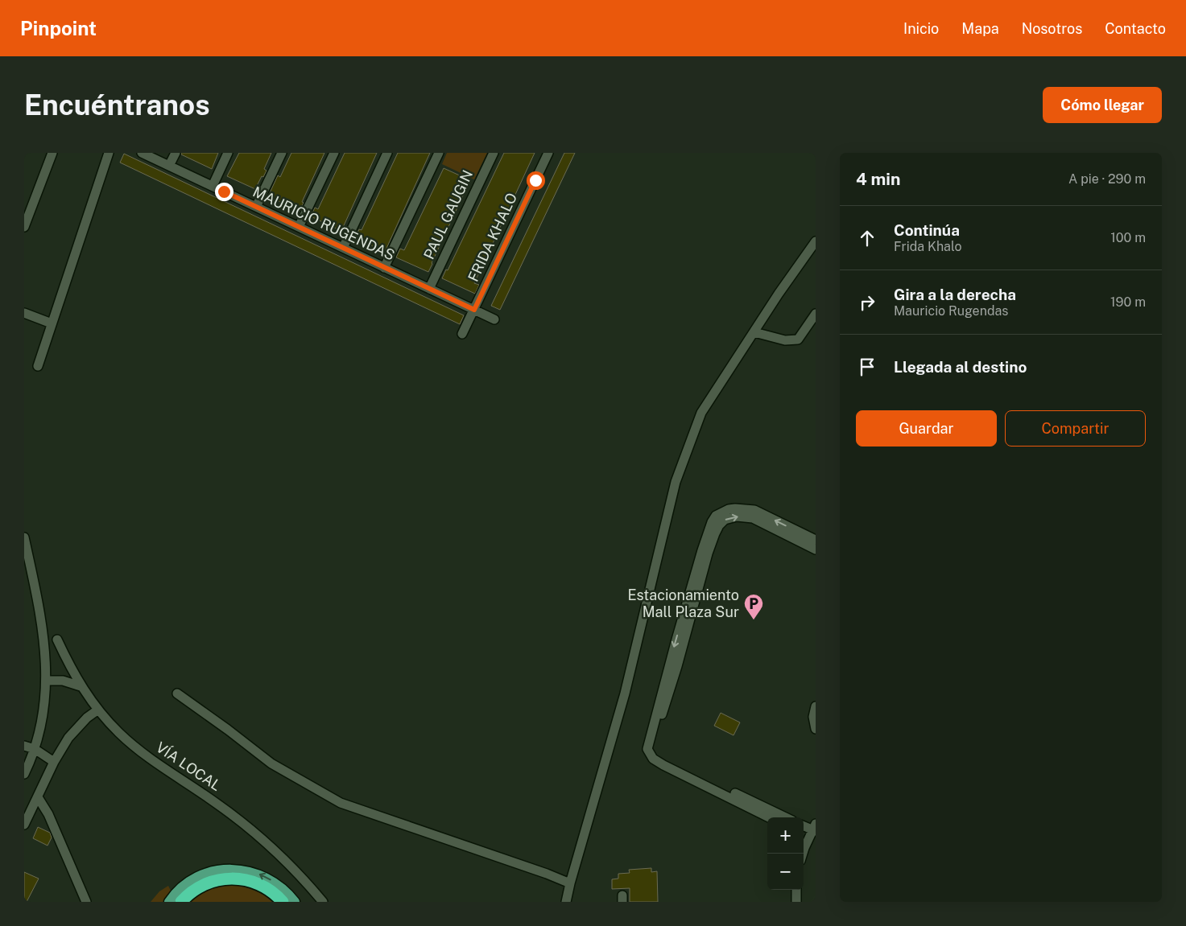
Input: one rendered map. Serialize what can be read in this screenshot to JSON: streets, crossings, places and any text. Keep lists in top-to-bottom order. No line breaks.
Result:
{"streets":{"street":["PAUL GAUGIN","MAURICIO RUGENDAS","FRIDA KHALO","VÍA LOCAL"]},"crossings":[["PAUL GAUGIN","MAURICIO RUGENDAS"],["MAURICIO RUGENDAS","FRIDA KHALO"]],"places":{"parking":["Estacionamiento Mall Plaza Sur"]},"page":{"header":"Pinpoint","nav":["Inicio","Mapa","Nosotros","Contacto"],"buttons":["Cómo llegar",["Guardar","Compartir"]],"title":"Encuéntranos","heading":["4 min","A pie · 290 m"],"list":[["Continúa","Frida Khalo","100 m"],["Gira a la derecha","Mauricio Rugendas","190 m"],"Llegada al destino"],"map_buttons":["+","−"]}}
